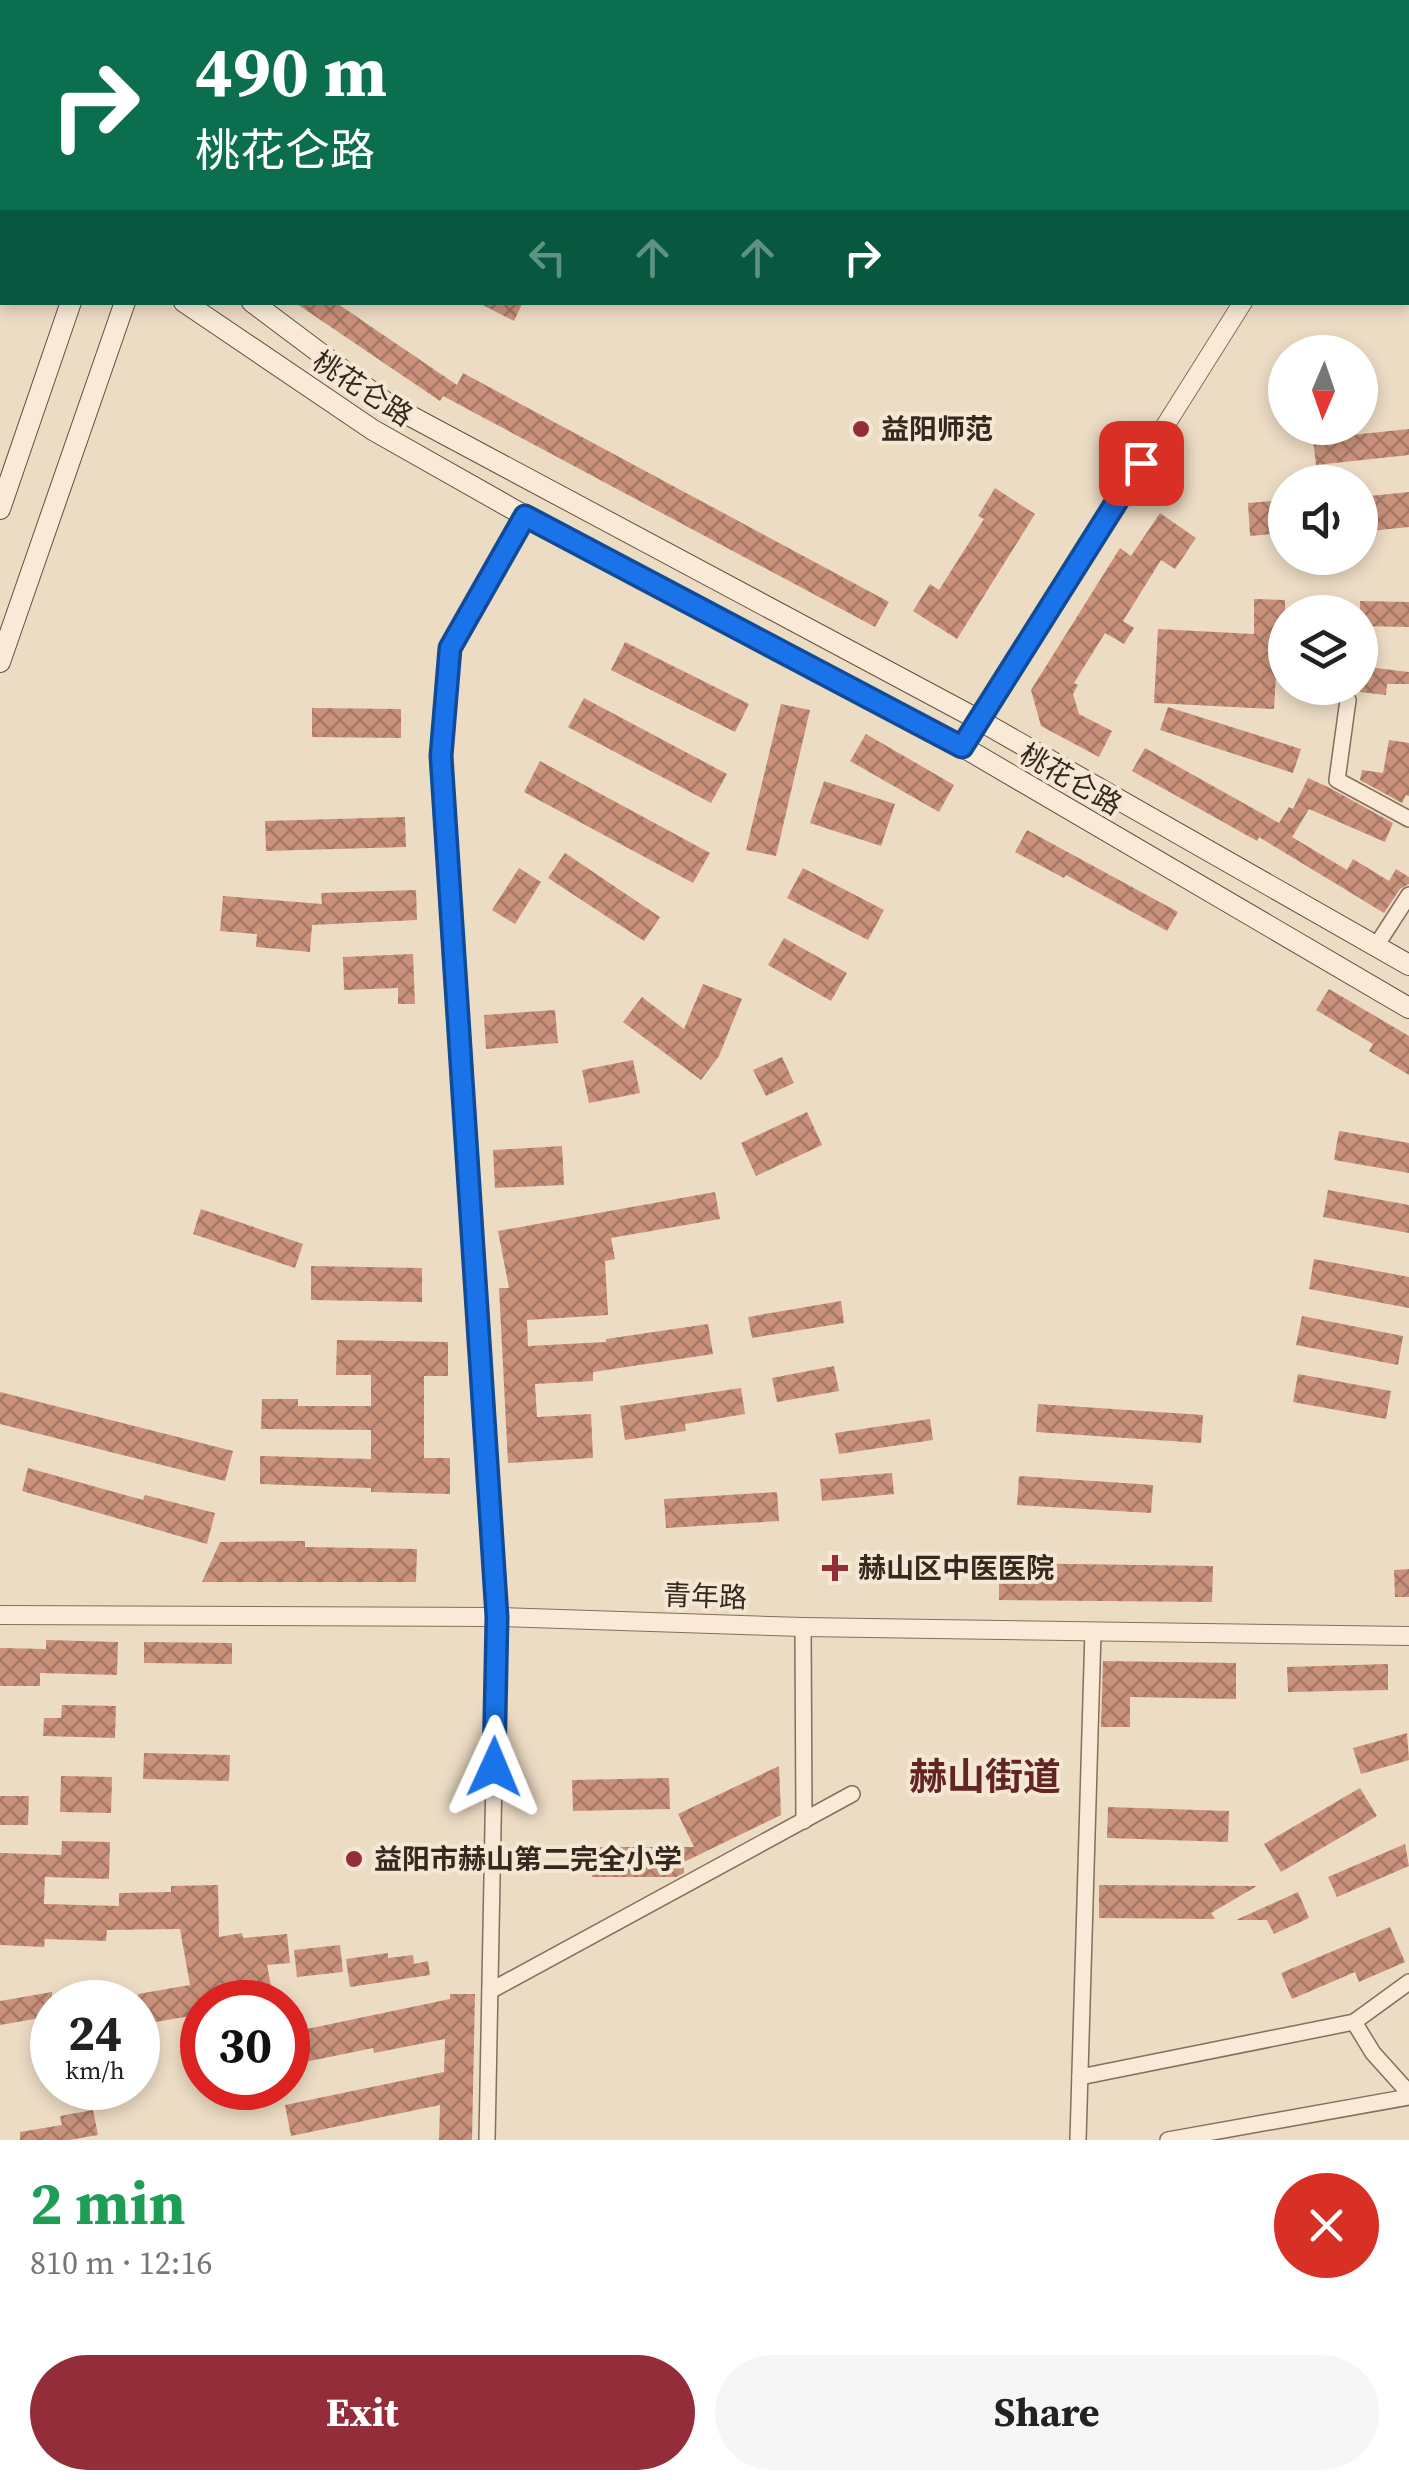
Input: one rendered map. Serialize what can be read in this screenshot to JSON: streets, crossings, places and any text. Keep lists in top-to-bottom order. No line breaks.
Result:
{"streets":{"main road":["桃花仑路"],"street":["青年路"]},"districts":["赫山街道"],"places":{"other":["益阳师范","益阳市赫山第二完全小学"],"health":["赫山区中医医院"]},"north":"bottom","page":{"turn":["490 m","桃花仑路"],"speed":"24 km/h","limit":"30","heading":["2 min","810 m · 12:16"],"buttons":["Exit","Share"]}}
